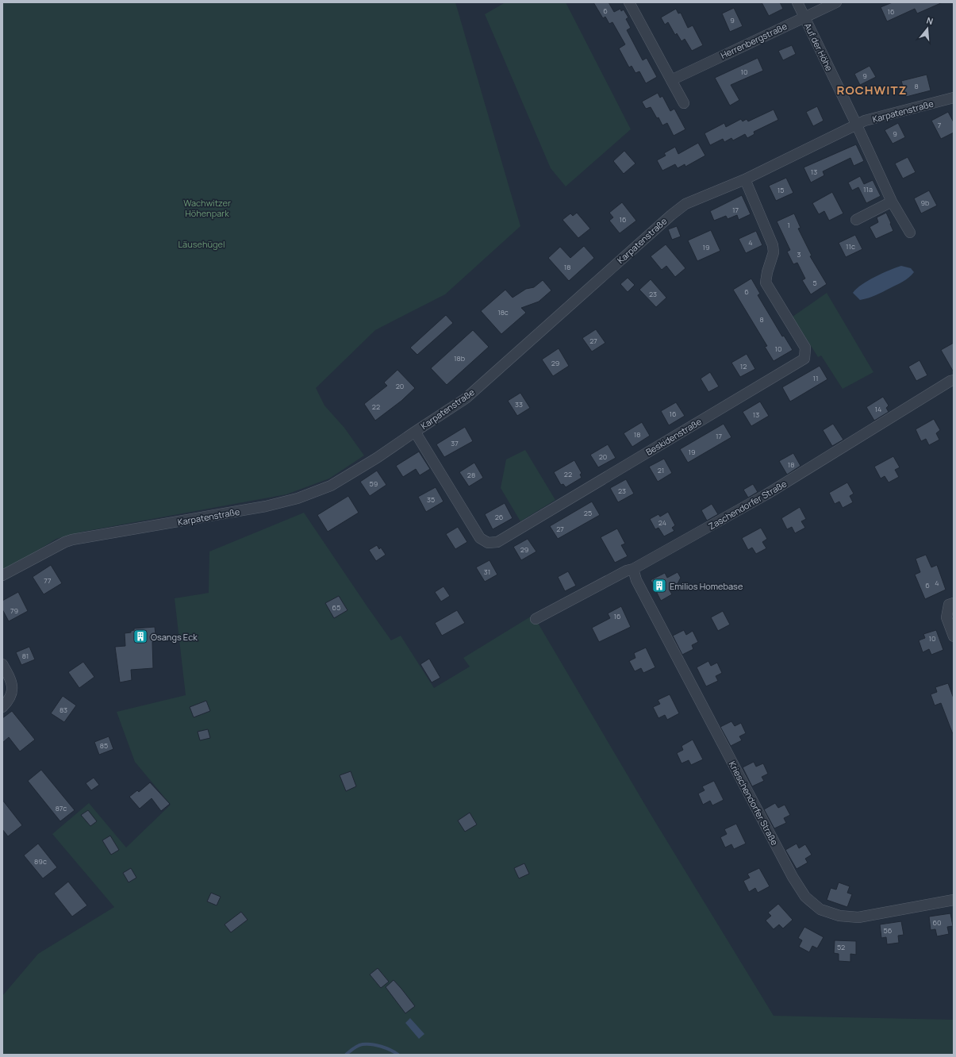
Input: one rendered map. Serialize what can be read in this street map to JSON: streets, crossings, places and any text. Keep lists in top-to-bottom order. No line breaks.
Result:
{"streets":{"street":["Herrenbergstraße","Auf der Höhe","Karpatenstraße","Beskidenstraße","Zaschendorfer Straße","Krieschendorfer Straße"]},"crossings":[["Herrenbergstraße","Auf der Höhe"],["Auf der Höhe","Karpatenstraße"],["Karpatenstraße","Beskidenstraße"],["Zaschendorfer Straße","Krieschendorfer Straße"]],"districts":["ROCHWITZ"],"parks":["Wachwitzer Höhenpark","Läusehügel"],"places":{"building":["Emilios Homebase","Osangs Eck"]},"house_numbers":["6","16","9","10","9","8","7","9","13","11a","15","9b","17","16","1","4","11c","19","3","18","5","6","23","18c","8","27","10","18b","29","12","11","20","33","22","14","16","13","18","17","37","19","20","18","21","22","28","59","23","35","25","26","24","27","29","31","77","4","6","65","79","16","10","81","83","85","87c","89c","60","56","52"],"north":"top"}
